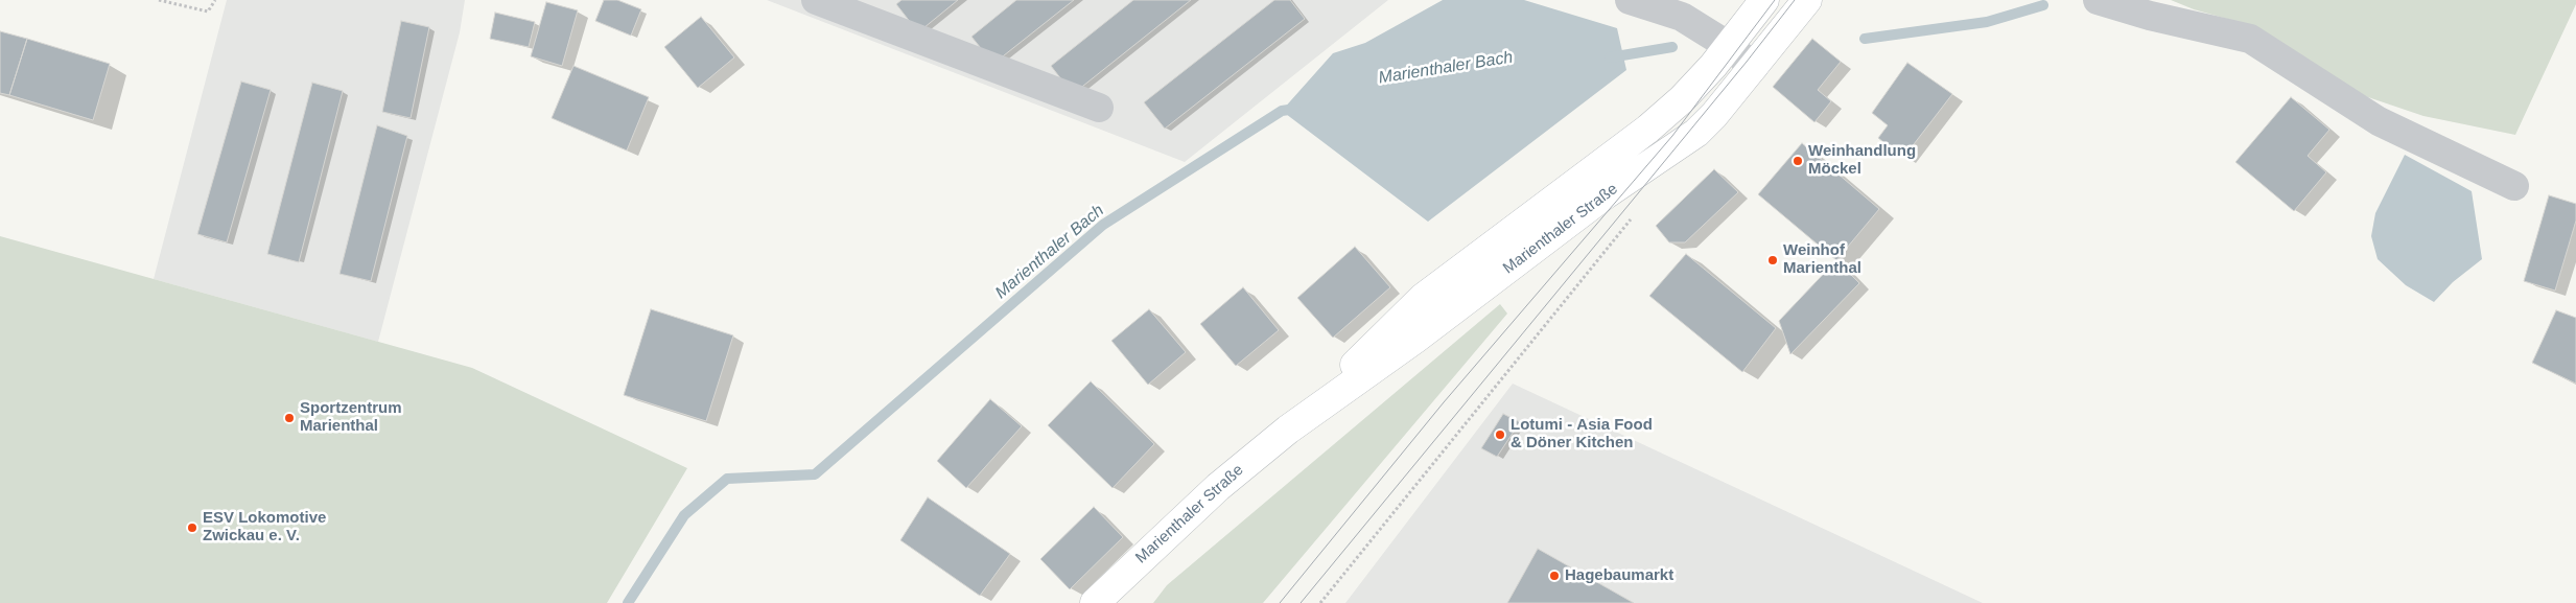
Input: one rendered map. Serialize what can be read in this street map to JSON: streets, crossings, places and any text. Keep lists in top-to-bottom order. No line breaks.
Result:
{"streets":{"main road":["Marienthaler Straße"]},"water":["Marienthaler Bach"],"places":["Weinhandlung Möckel","Weinhof Marienthal","Sportzentrum Marienthal","Lotumi - Asia Food & Döner Kitchen","ESV Lokomotive Zwickau e. V.","Hagebaumarkt"]}
